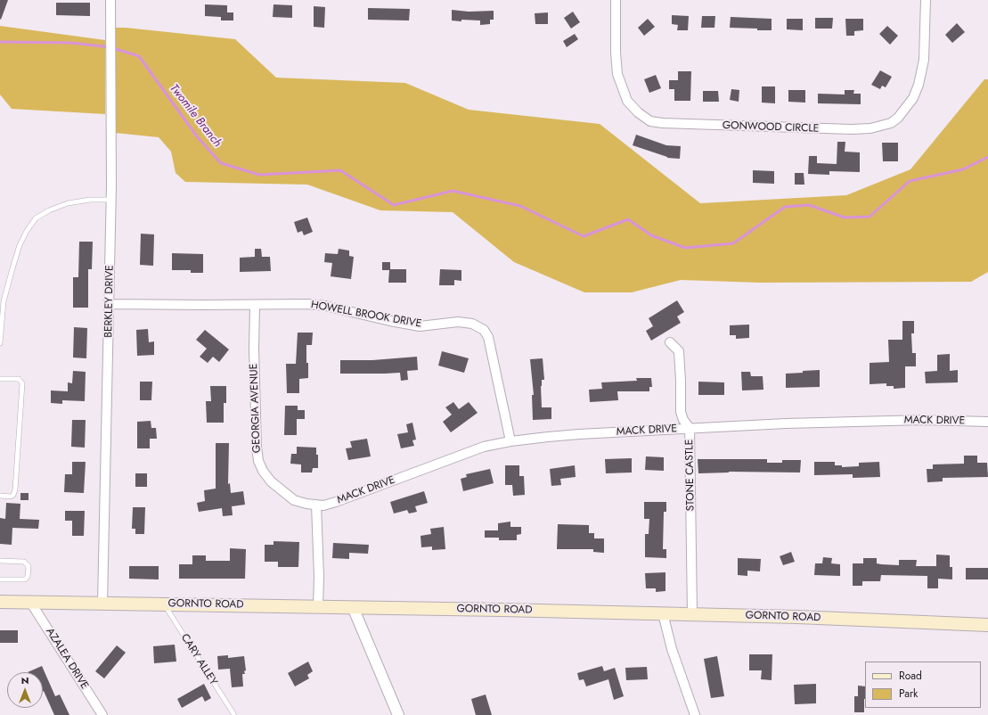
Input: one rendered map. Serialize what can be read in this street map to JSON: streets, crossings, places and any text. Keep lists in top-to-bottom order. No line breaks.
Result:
{"streets":{"main road":["GORNTO ROAD"],"street":["GONWOOD CIRCLE","BERKLEY DRIVE","HOWELL BROOK DRIVE","GEORGIA AVENUE","MACK DRIVE","STONE CASTLE","AZALEA DRIVE"],"lane":["CARY ALLEY"]},"crossings":[["BERKLEY DRIVE","HOWELL BROOK DRIVE"],["BERKLEY DRIVE","GORNTO ROAD"],["HOWELL BROOK DRIVE","GEORGIA AVENUE"],["HOWELL BROOK DRIVE","MACK DRIVE"],["GEORGIA AVENUE","MACK DRIVE"],["MACK DRIVE","STONE CASTLE"],["STONE CASTLE","GORNTO ROAD"],["GORNTO ROAD","AZALEA DRIVE"],["GORNTO ROAD","CARY ALLEY"]],"water":["Twomile Branch"],"legend":["Road","Park"],"north":"top"}
